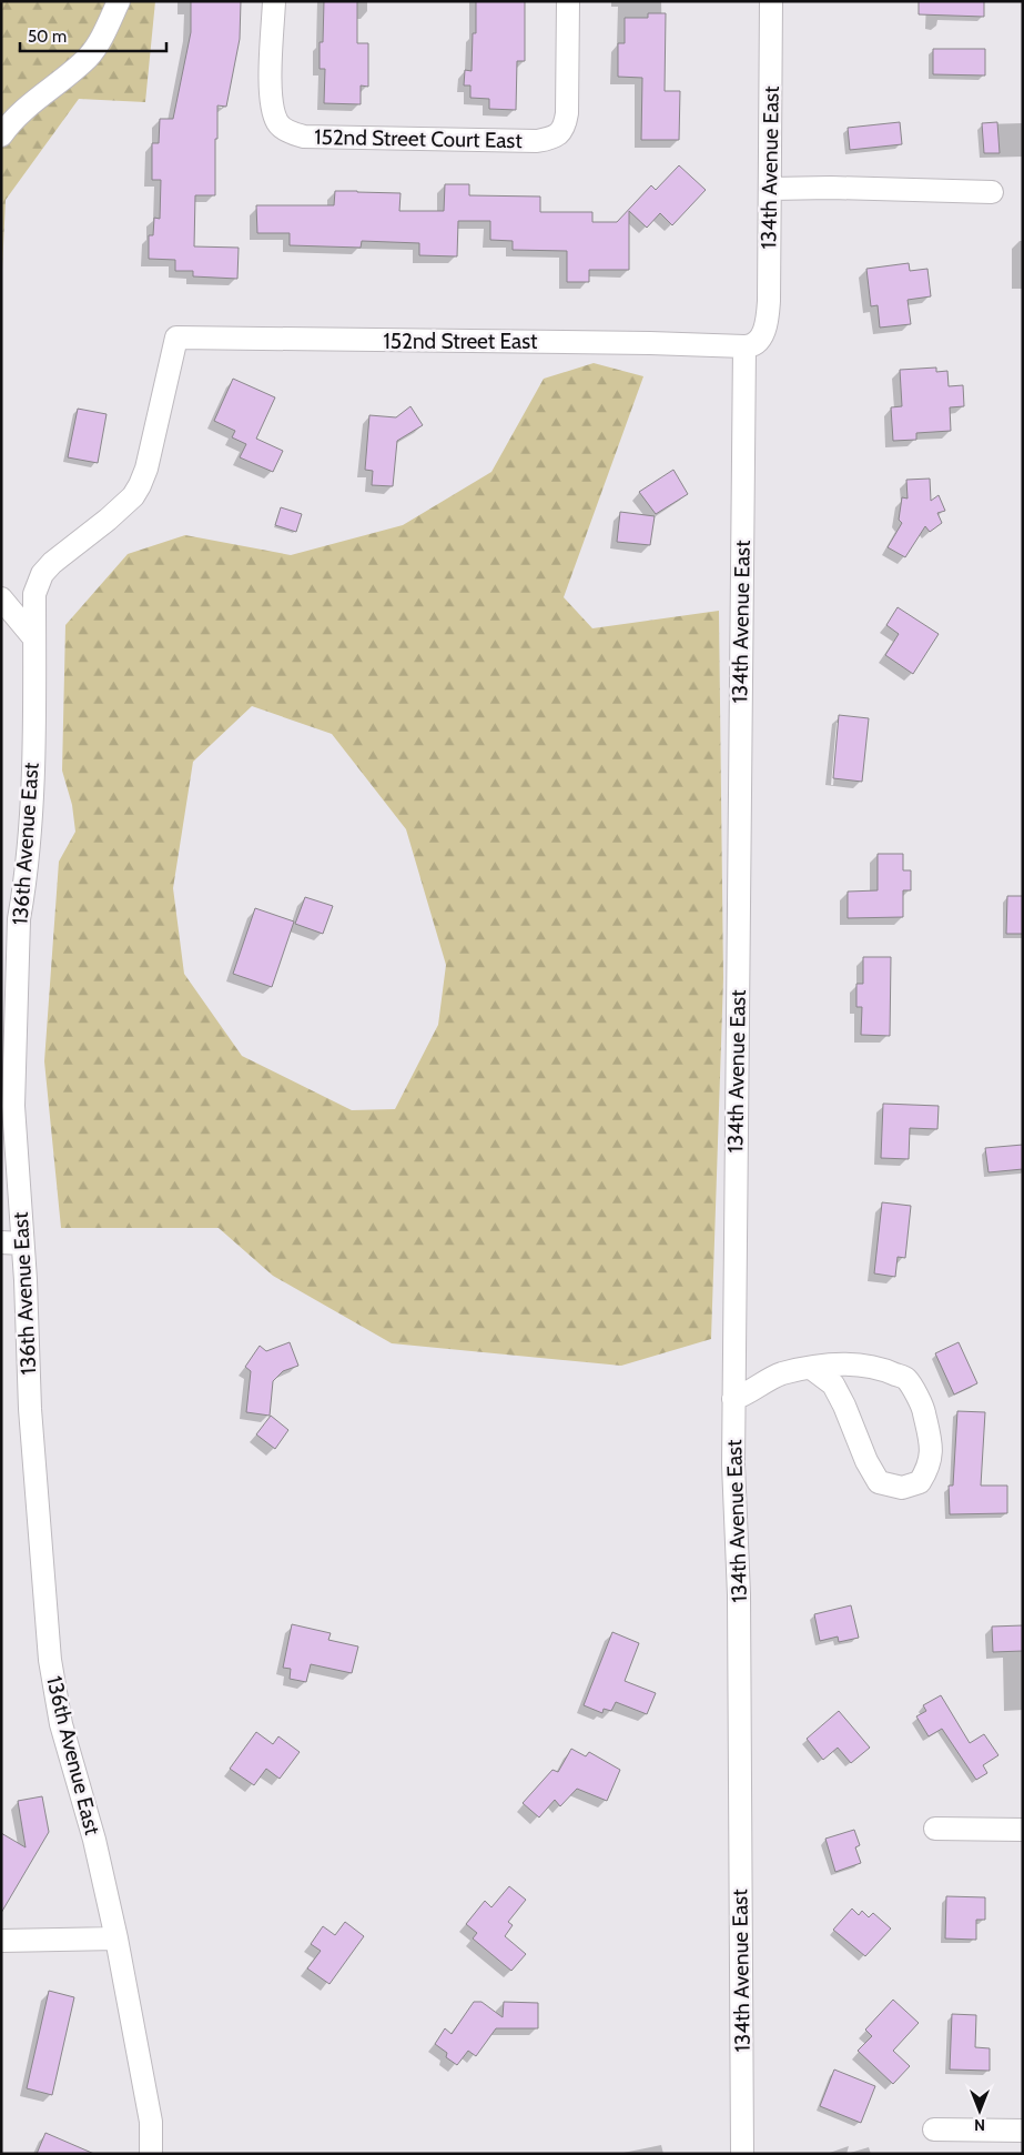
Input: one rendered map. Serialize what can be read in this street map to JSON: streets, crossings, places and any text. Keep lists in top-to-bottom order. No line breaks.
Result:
{"streets":{"street":["152nd Street Court East","134th Avenue East","152nd Street East","136th Avenue East"]},"crossings":[["134th Avenue East","152nd Street East"],["152nd Street East","136th Avenue East"]],"scale_bar":"50 m","north":"bottom"}
